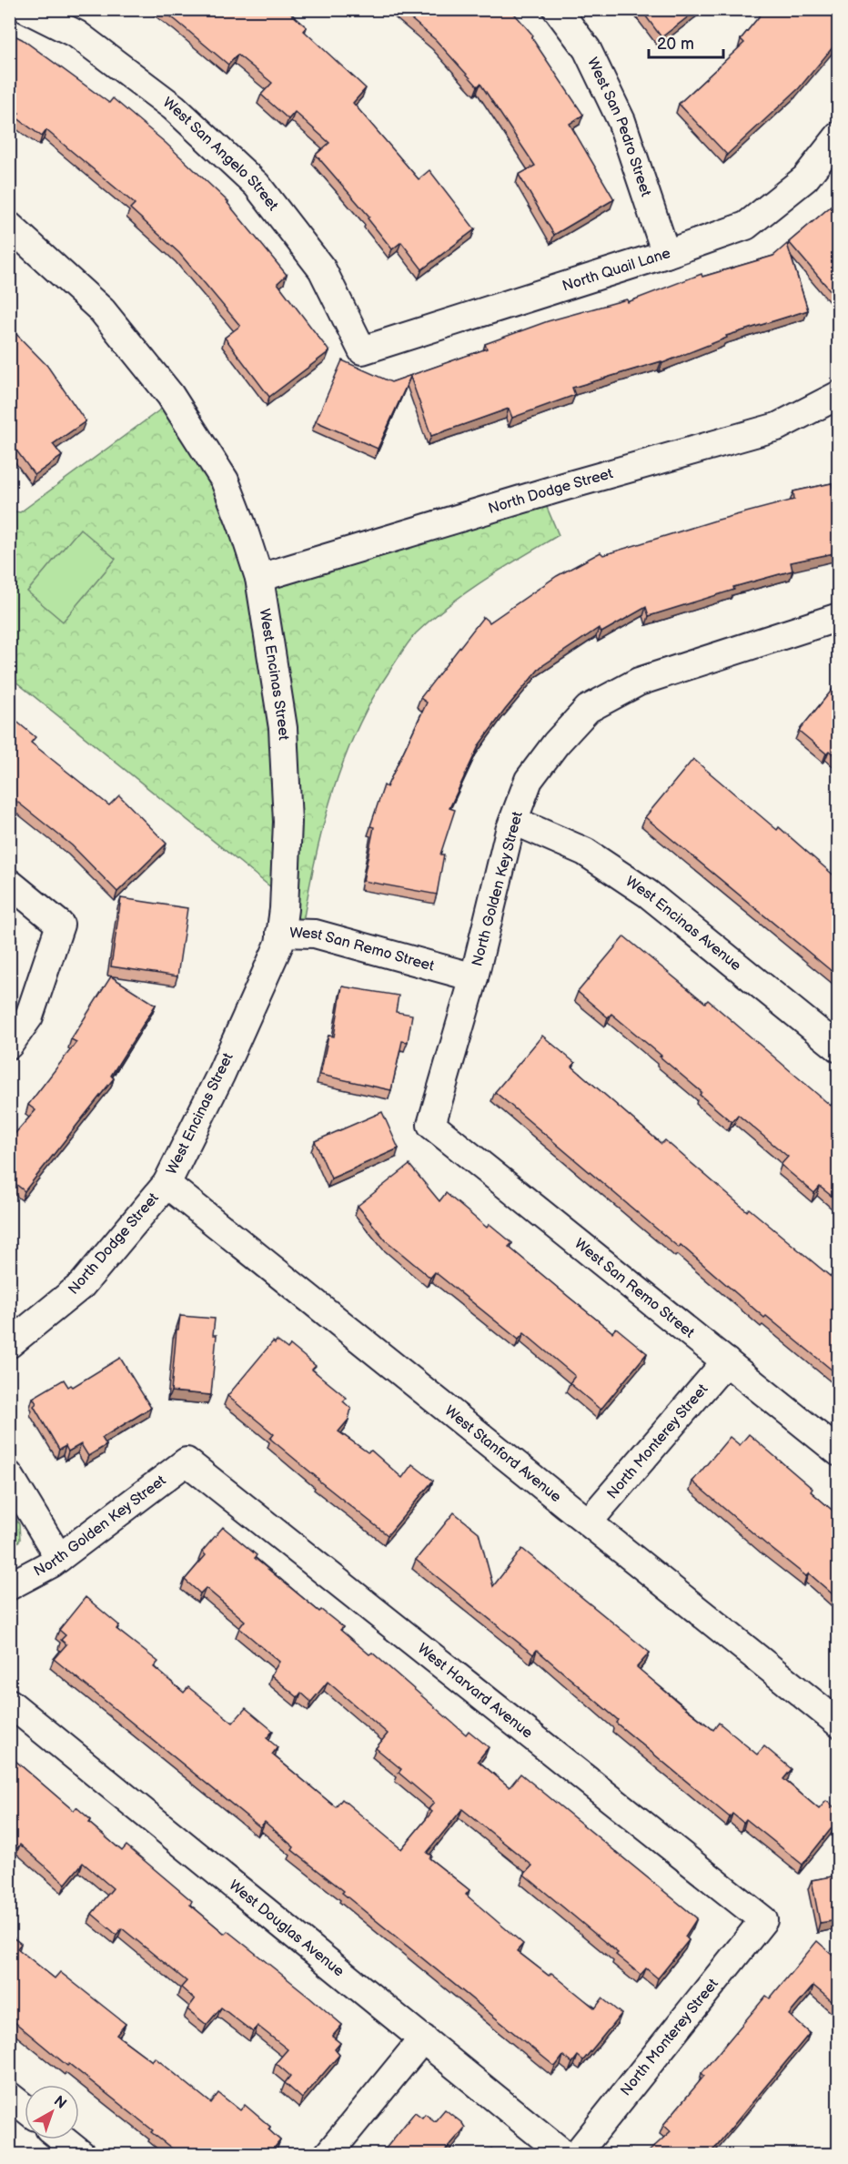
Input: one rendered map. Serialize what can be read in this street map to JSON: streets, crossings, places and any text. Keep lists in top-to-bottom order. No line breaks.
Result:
{"streets":{"street":["West San Pedro Street","West San Angelo Street","North Quail Lane","North Dodge Street","West Encinas Street","North Golden Key Street","West Encinas Avenue","West San Remo Street","North Monterey Street","West Stanford Avenue","West Harvard Avenue","West Douglas Avenue"]},"crossings":[["West San Pedro Street","North Quail Lane"],["West San Angelo Street","North Quail Lane"],["North Dodge Street","West Encinas Street"],["North Dodge Street","West Stanford Avenue"],["West Encinas Street","West San Remo Street"],["West Encinas Street","West Stanford Avenue"],["North Golden Key Street","West Encinas Avenue"],["North Golden Key Street","West San Remo Street"],["North Golden Key Street","West Harvard Avenue"],["West San Remo Street","North Monterey Street"],["North Monterey Street","West Stanford Avenue"],["North Monterey Street","West Harvard Avenue"]],"scale_bar":"20 m","north":"top right"}
